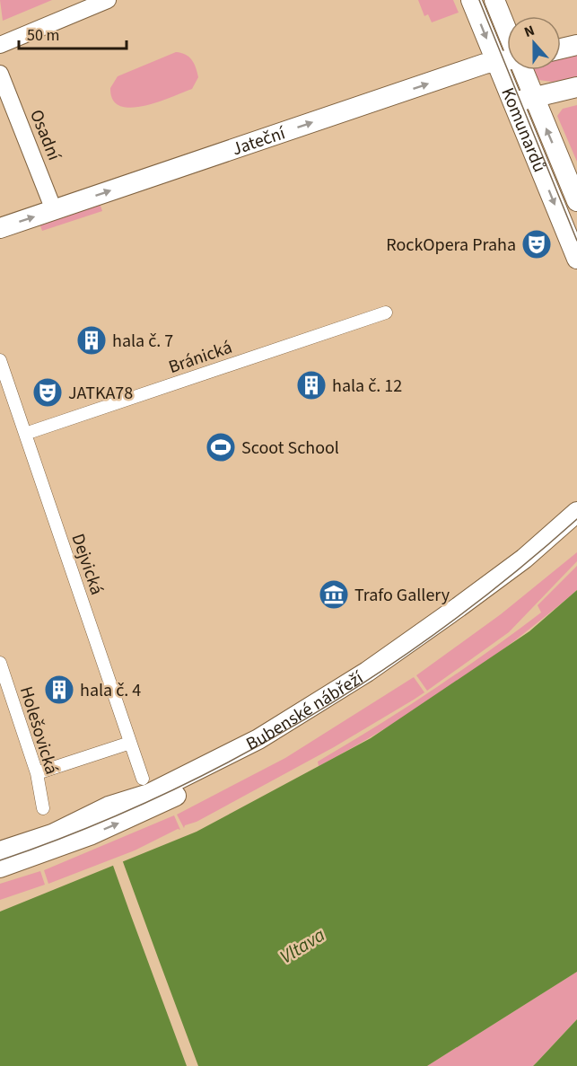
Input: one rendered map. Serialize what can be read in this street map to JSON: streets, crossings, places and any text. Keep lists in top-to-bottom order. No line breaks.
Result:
{"streets":{"street":["Komunardů","Osadní","Jateční","Bránická","Dejvická","Bubenské nábřeží","Holešovická"]},"crossings":[["Komunardů","Jateční"],["Osadní","Jateční"],["Bránická","Dejvická"]],"one_way":["Jateční"],"water":["Vltava"],"places":{"theatre":["RockOpera Praha","JATKA78"],"building":["hala č. 7","hala č. 12","hala č. 4"],"sports":["Scoot School"],"museum":["Trafo Gallery"]},"scale_bar":"50 m","north":"top"}
